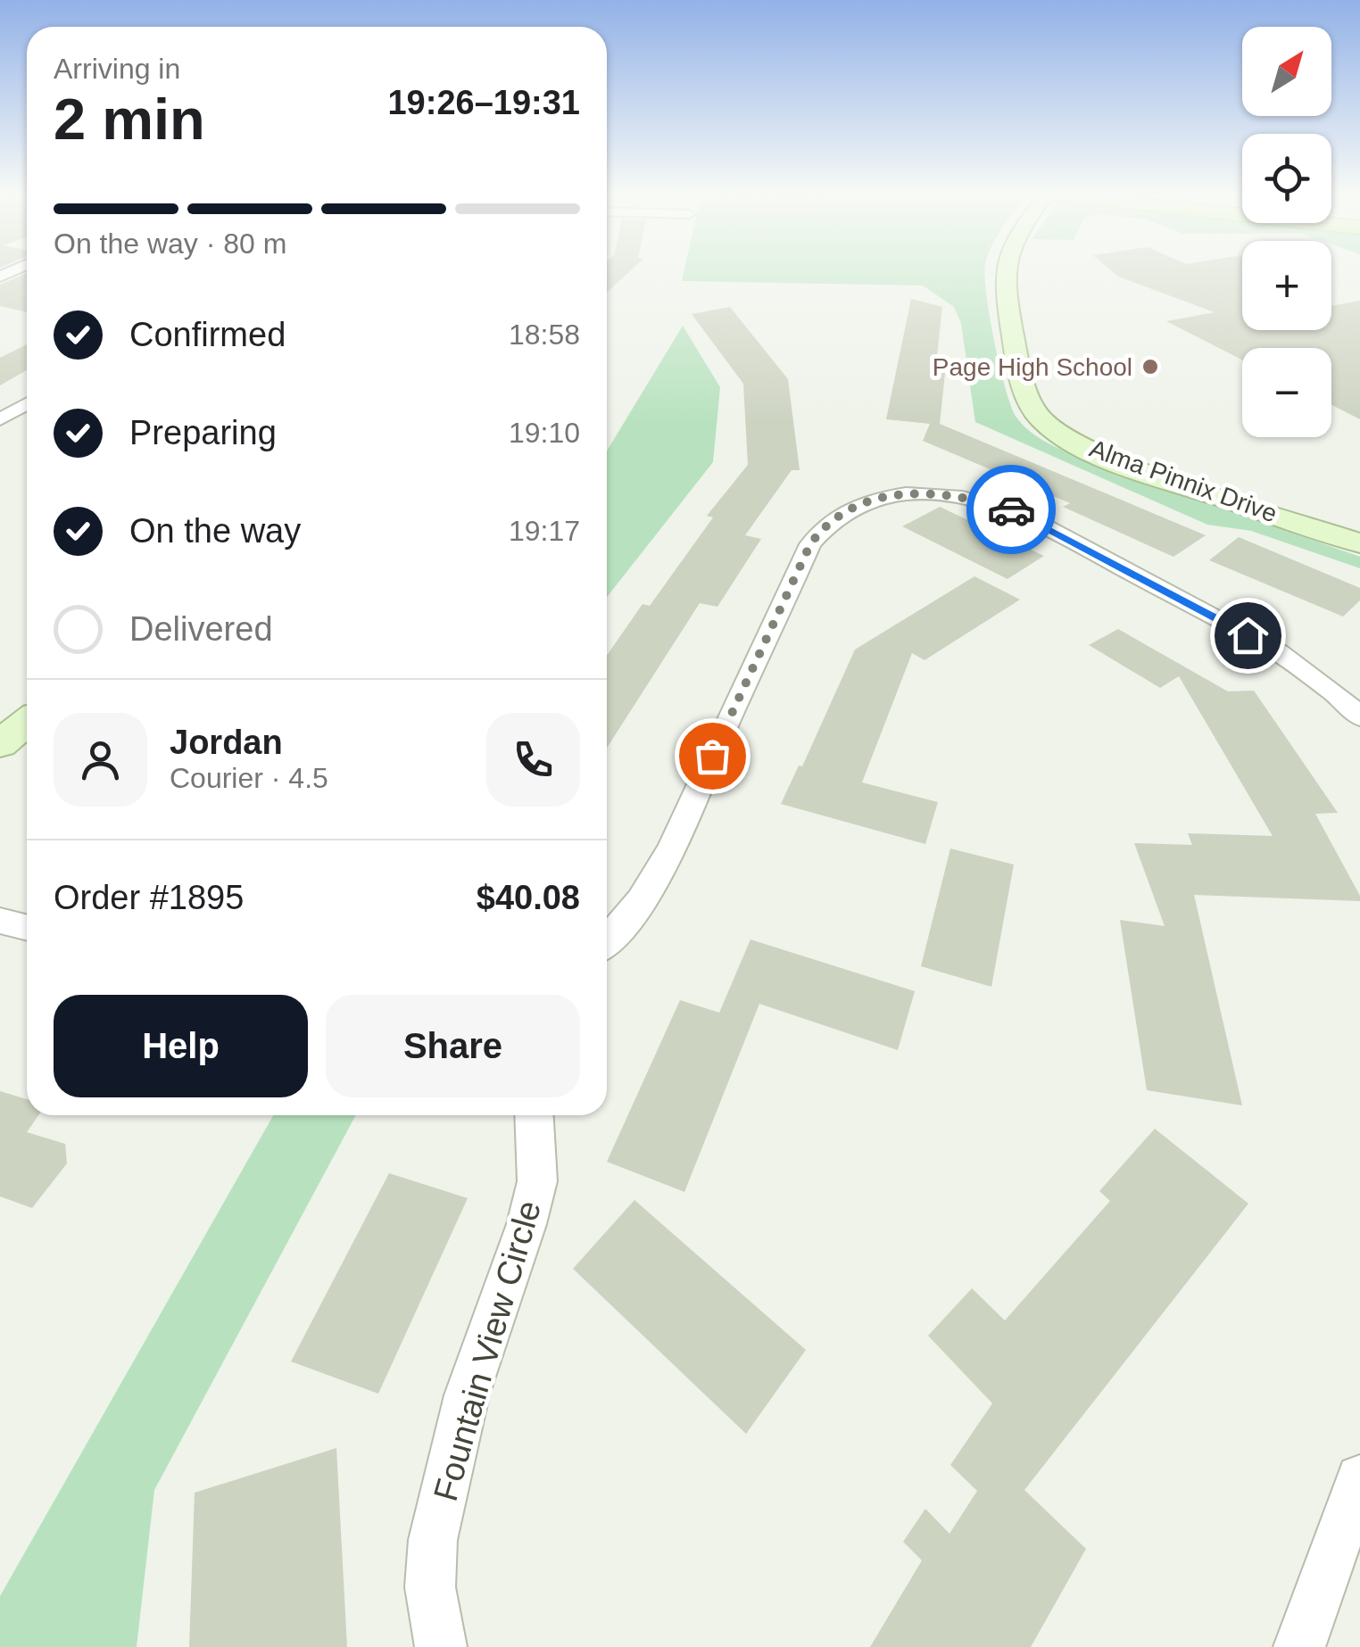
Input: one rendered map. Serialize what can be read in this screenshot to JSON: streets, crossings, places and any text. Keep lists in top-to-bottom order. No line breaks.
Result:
{"streets":{"street":["Alma Pinnix Drive","Fountain View Circle"]},"places":["Page High School"],"north":"top right","page":{"map_buttons":["+","−"],"heading":["2 min","Arriving in","19:26–19:31"],"panel":["Jordan","Courier · 4.5","Order #1895","$40.08"],"bar":"On the way · 80 m","list":[["Confirmed","18:58"],["Preparing","19:10"],["On the way","19:17"],"Delivered"],"buttons":["Help","Share"]}}
